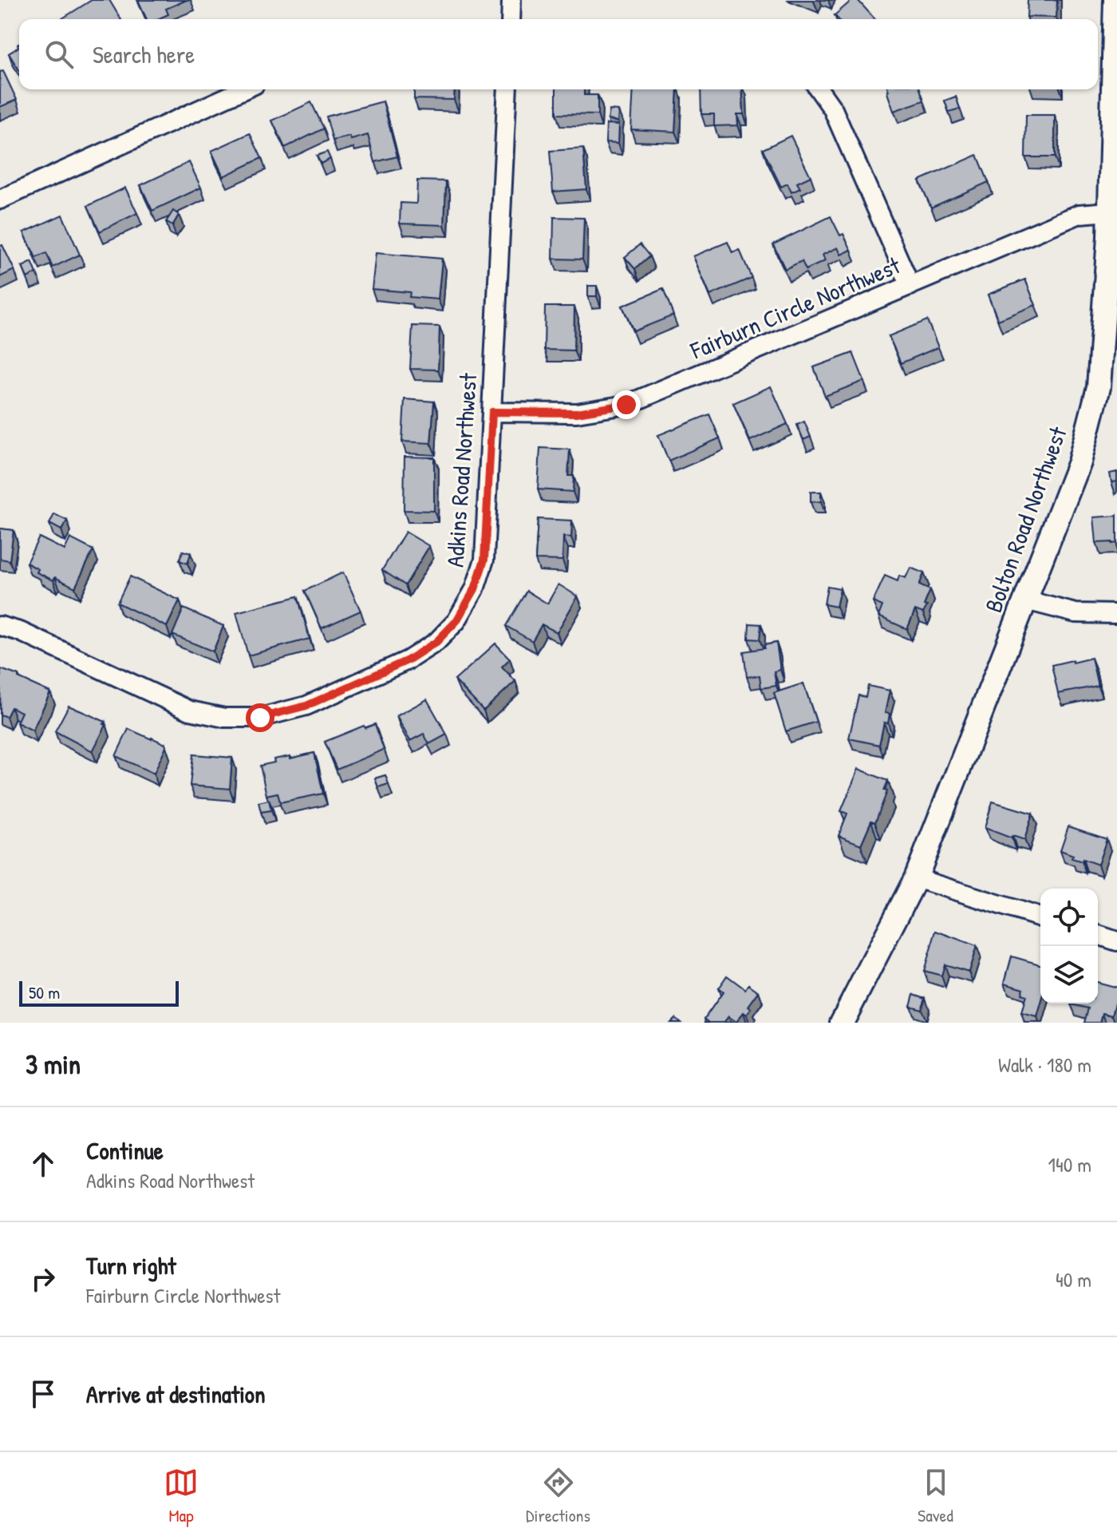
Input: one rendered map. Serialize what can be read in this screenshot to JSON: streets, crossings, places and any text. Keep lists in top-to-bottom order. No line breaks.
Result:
{"streets":{"street":["Fairburn Circle Northwest","Adkins Road Northwest","Bolton Road Northwest"]},"crossings":[["Fairburn Circle Northwest","Adkins Road Northwest"],["Fairburn Circle Northwest","Bolton Road Northwest"]],"scale_bar":"50 m","page":{"search":"Search here","scale":"50 m","heading":["3 min","Walk · 180 m"],"list":[["Continue","Adkins Road Northwest","140 m"],["Turn right","Fairburn Circle Northwest","40 m"],"Arrive at destination"],"nav":["Map","Directions","Saved"]}}
